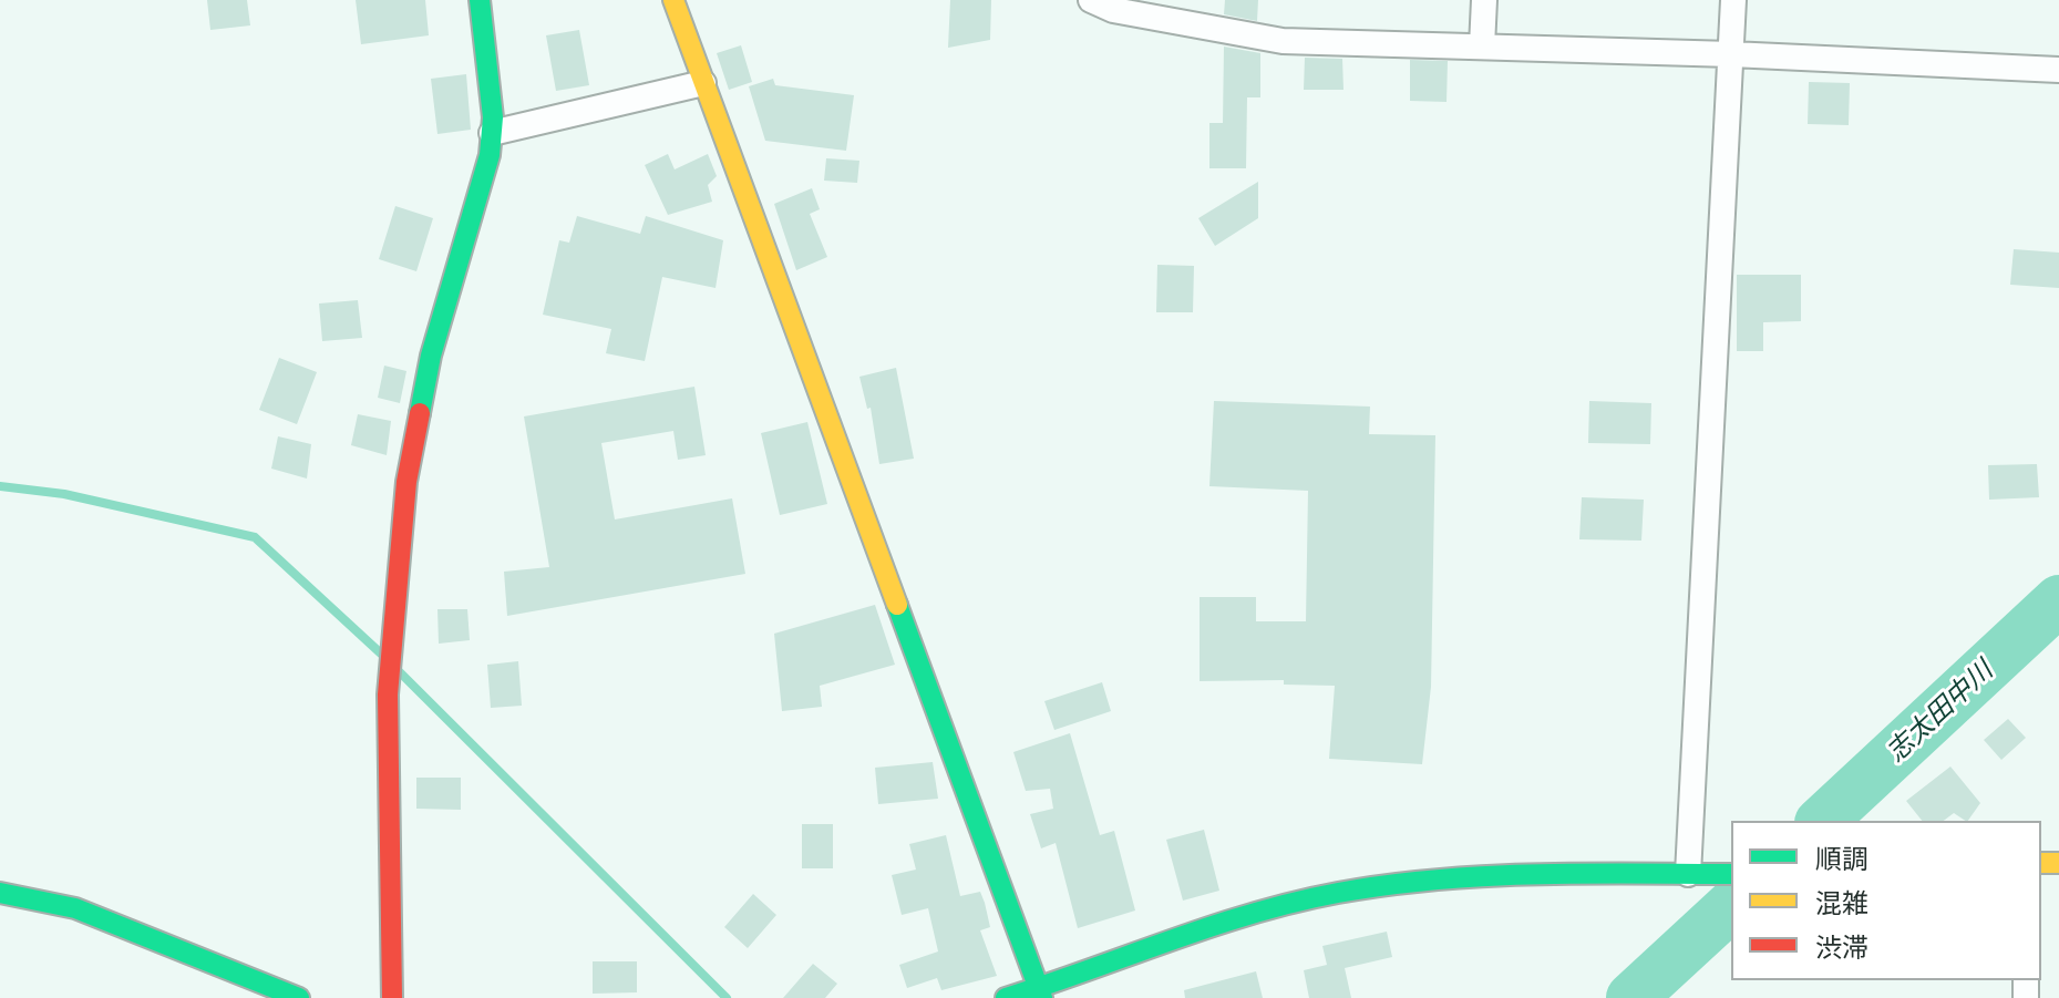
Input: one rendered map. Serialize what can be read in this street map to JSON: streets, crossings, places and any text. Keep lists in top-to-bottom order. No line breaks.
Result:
{"water":["志太田中川"],"legend":["順調","混雑","渋滞"]}
